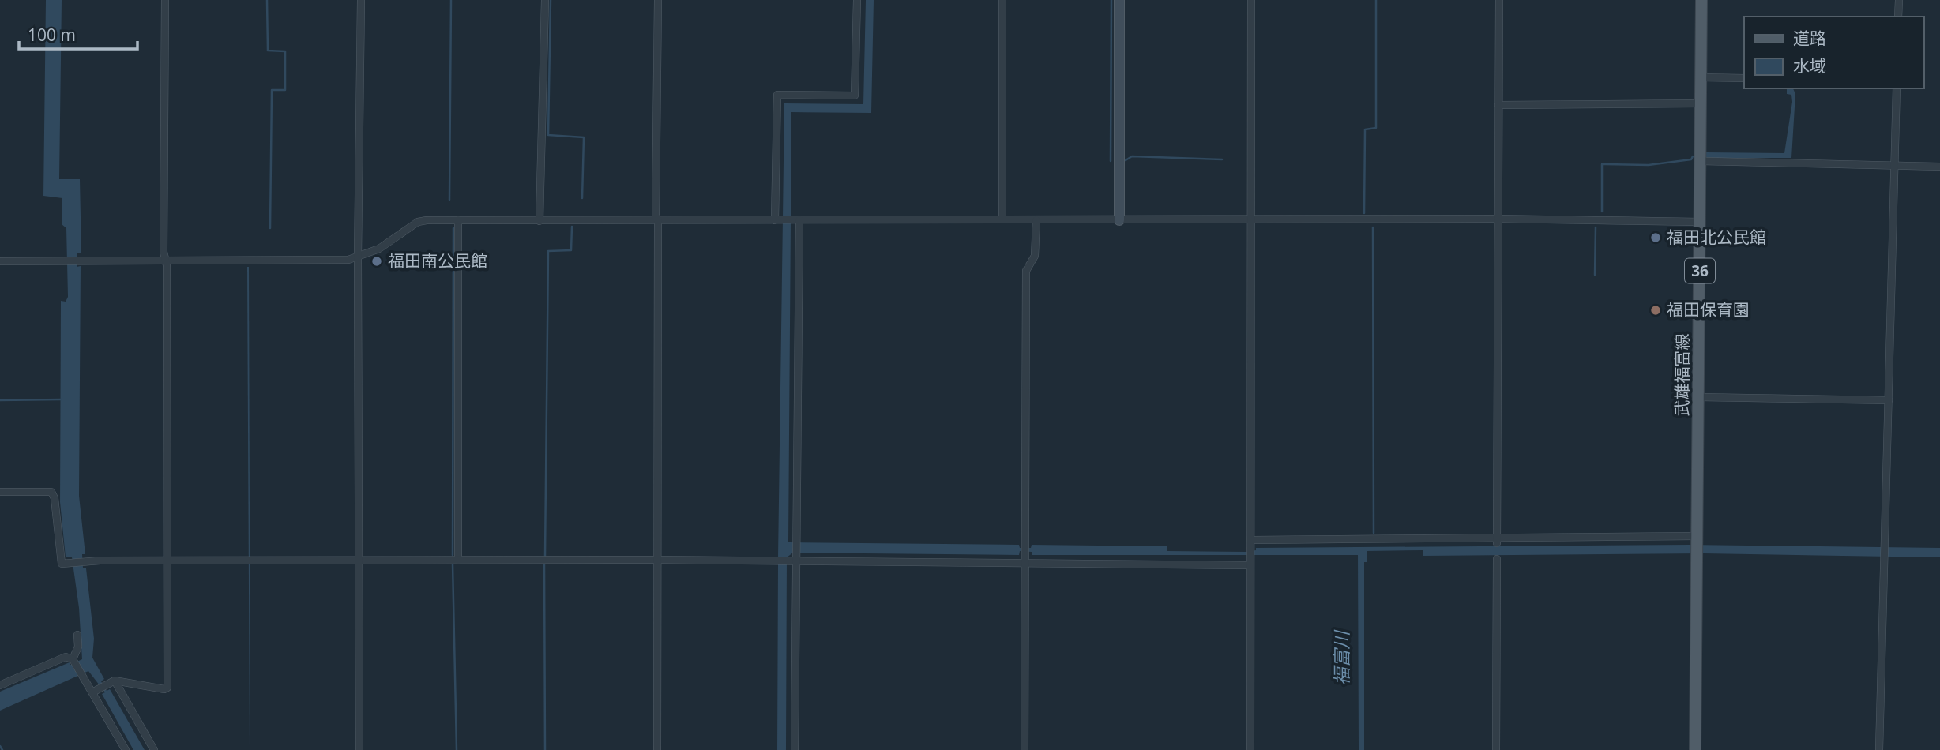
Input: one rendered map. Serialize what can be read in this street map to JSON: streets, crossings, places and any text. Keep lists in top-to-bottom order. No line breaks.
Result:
{"streets":{"main road":["36","武雄福富線"]},"water":["福富川"],"places":["福田北公民館","福田南公民館","福田保育園"],"legend":["道路","水域"],"scale_bar":"100 m"}
